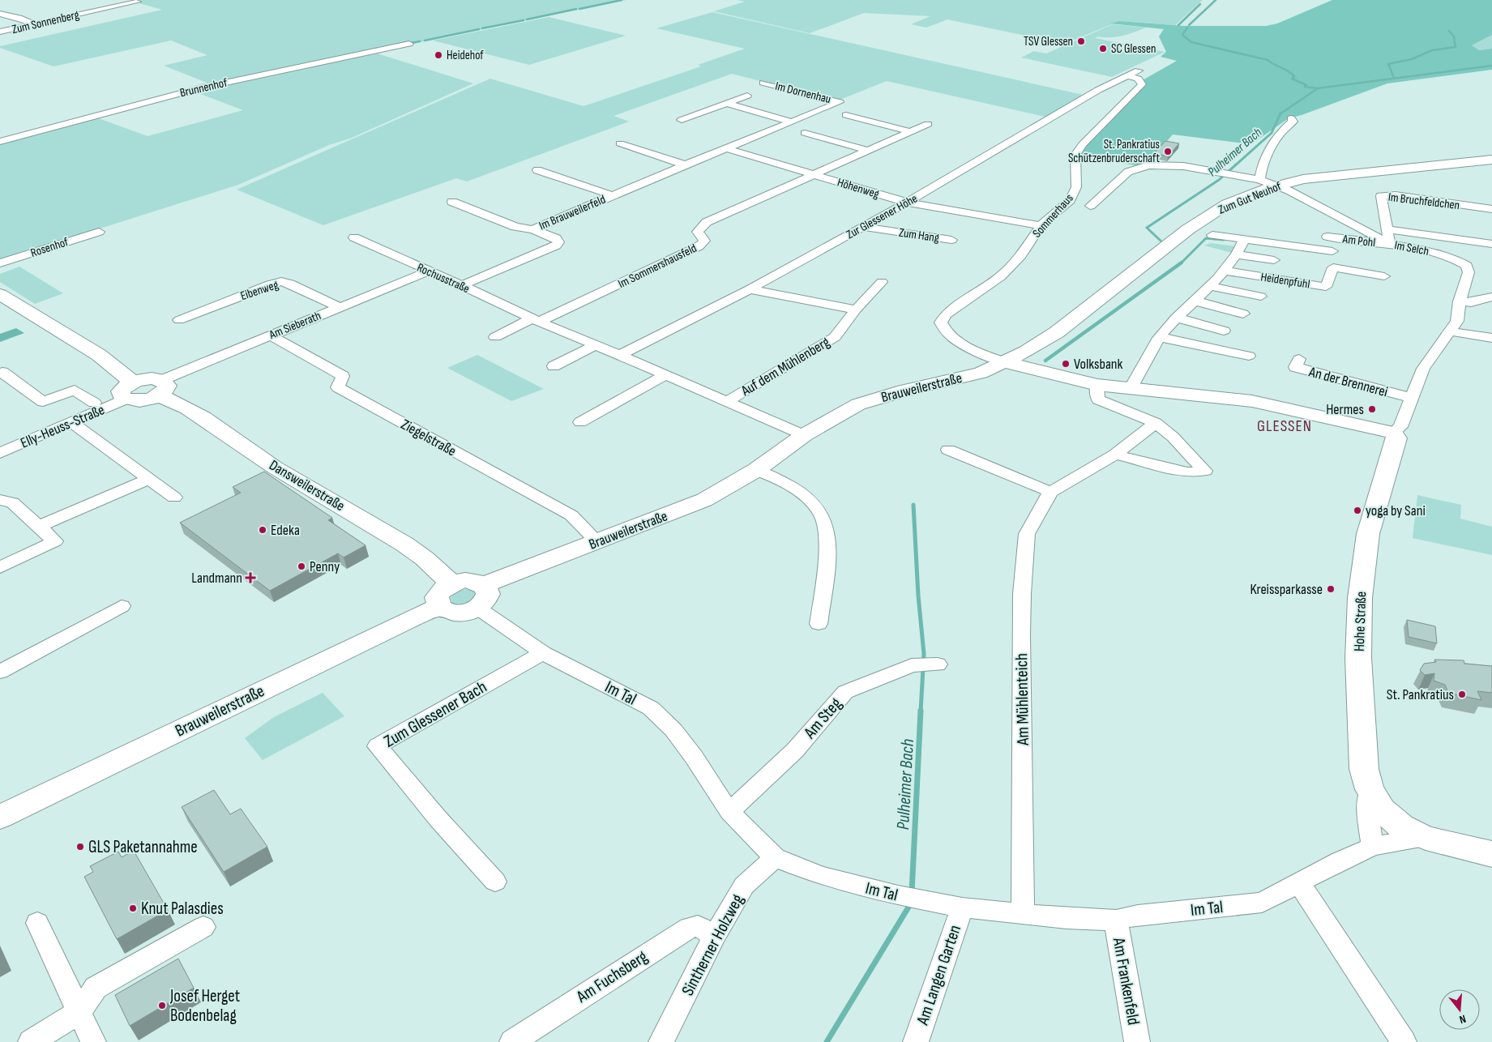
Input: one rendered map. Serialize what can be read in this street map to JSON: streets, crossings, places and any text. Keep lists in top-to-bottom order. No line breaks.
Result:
{"streets":{"main road":["Zum Gut Neuhof","Brauweilerstraße","Dansweilerstraße","Hohe Straße"],"street":["Zum Sonnenberg","Brunnenhof","Im Dornenhau","Höhenweg","Im Bruchfeldchen","Im Brauweilerfeld","Sommerhaus","Zur Glessener Höhe","Zum Hang","Am Pohl","Rosenhof","Im Selch","Im Sommershausfeld","Rochusstraße","Heidenpfuhl","Eibenweg","Am Sieberath","Auf dem Mühlenberg","An der Brennerei","Elly-Heuss-Straße","Ziegelstraße","Im Tal","Am Mühlenteich","Zum Glessener Bach","Am Steg","Sintherner Holzweg","Am Langen Garten","Am Fuchsberg","Am Frankenfeld"]},"crossings":[["Im Dornenhau","Höhenweg"],["Im Dornenhau","Im Brauweilerfeld"],["Höhenweg","Im Brauweilerfeld"],["Höhenweg","Sommerhaus"],["Höhenweg","Zur Glessener Höhe"],["Höhenweg","Im Sommershausfeld"],["Zum Gut Neuhof","Sommerhaus"],["Zum Gut Neuhof","Im Selch"],["Zum Gut Neuhof","Brauweilerstraße"],["Im Bruchfeldchen","Am Pohl"],["Im Bruchfeldchen","Im Selch"],["Im Brauweilerfeld","Rochusstraße"],["Sommerhaus","Zur Glessener Höhe"],["Sommerhaus","Brauweilerstraße"],["Zur Glessener Höhe","Zum Hang"],["Zur Glessener Höhe","Rochusstraße"],["Am Pohl","Im Selch"],["Im Sommershausfeld","Rochusstraße"],["Rochusstraße","Am Sieberath"],["Rochusstraße","Auf dem Mühlenberg"],["Rochusstraße","Brauweilerstraße"],["Eibenweg","Am Sieberath"],["Am Sieberath","Ziegelstraße"],["Am Sieberath","Dansweilerstraße"],["Brauweilerstraße","Ziegelstraße"],["Brauweilerstraße","Dansweilerstraße"],["Brauweilerstraße","Im Tal"],["Hohe Straße","Im Tal"],["Im Tal","Am Mühlenteich"],["Im Tal","Zum Glessener Bach"],["Im Tal","Am Steg"],["Im Tal","Sintherner Holzweg"],["Im Tal","Am Langen Garten"],["Im Tal","Am Frankenfeld"],["Sintherner Holzweg","Am Fuchsberg"]],"districts":["GLESSEN"],"water":["Pulheimer Bach"],"places":{"other":["TSV Glessen","SC Glessen","Heidehof","St. Pankratius Schützenbruderschaft","Volksbank","Hermes","yoga by Sani","Edeka","Penny","Kreissparkasse","St. Pankratius","GLS Paketannahme","Knut Palasdies","Josef Herget Bodenbelag"],"health":["Landmann"]},"north":"bottom"}
